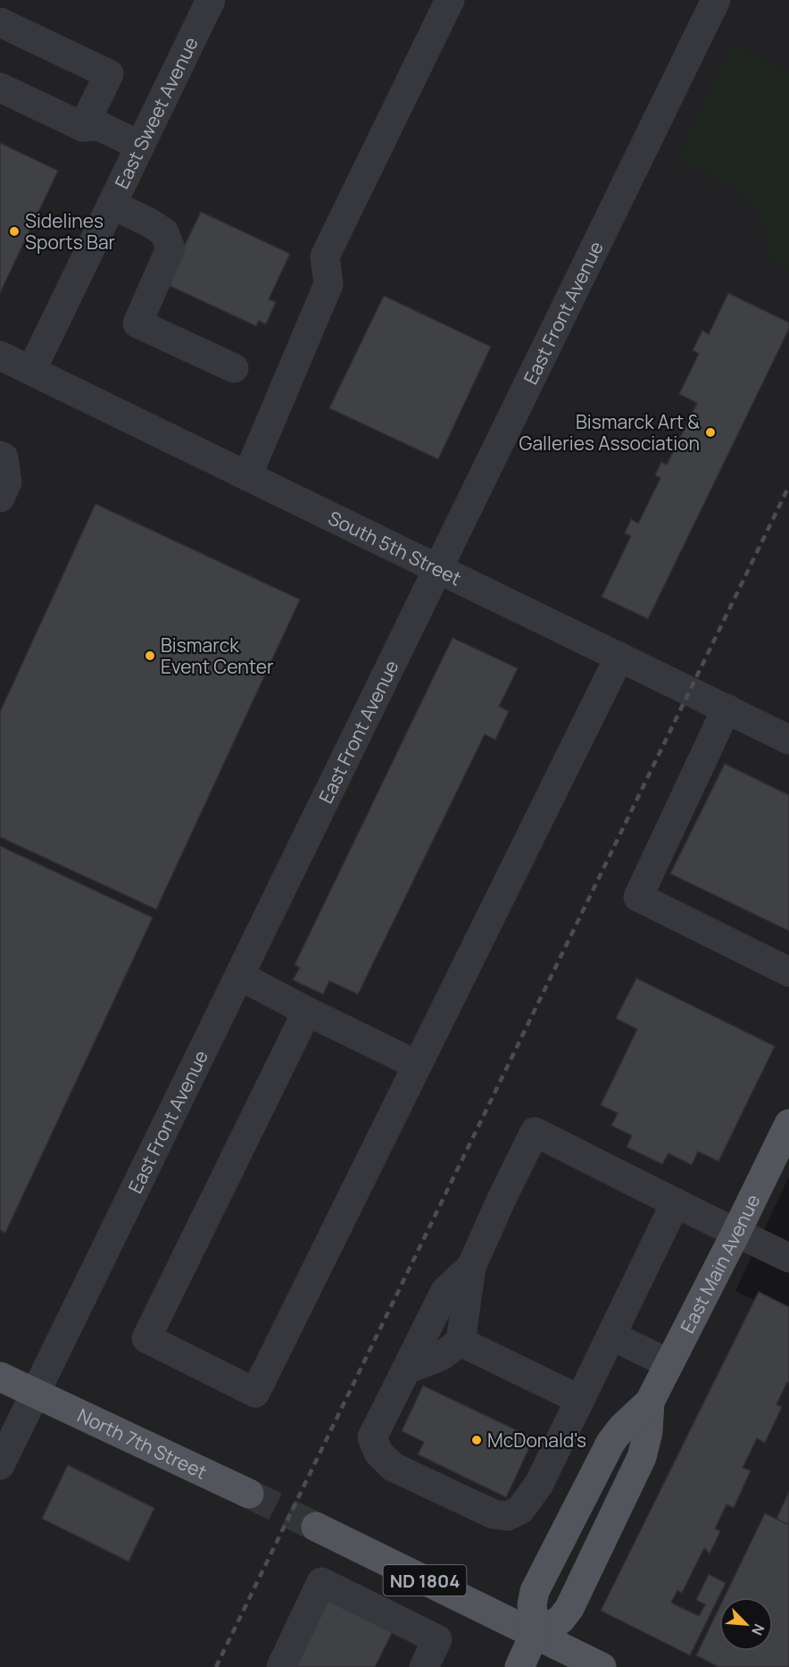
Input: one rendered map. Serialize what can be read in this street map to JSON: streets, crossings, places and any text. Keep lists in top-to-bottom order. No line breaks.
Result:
{"streets":{"main road":["East Main Avenue","North 7th Street","ND 1804"],"street":["East Sweet Avenue","East Front Avenue","South 5th Street"]},"crossings":[["East Sweet Avenue","South 5th Street"],["East Front Avenue","South 5th Street"],["East Front Avenue","North 7th Street"],["East Main Avenue","ND 1804"]],"places":["Sidelines Sports Bar","Bismarck Art & Galleries Association","Bismarck Event Center","McDonald's"],"north":"bottom right"}
